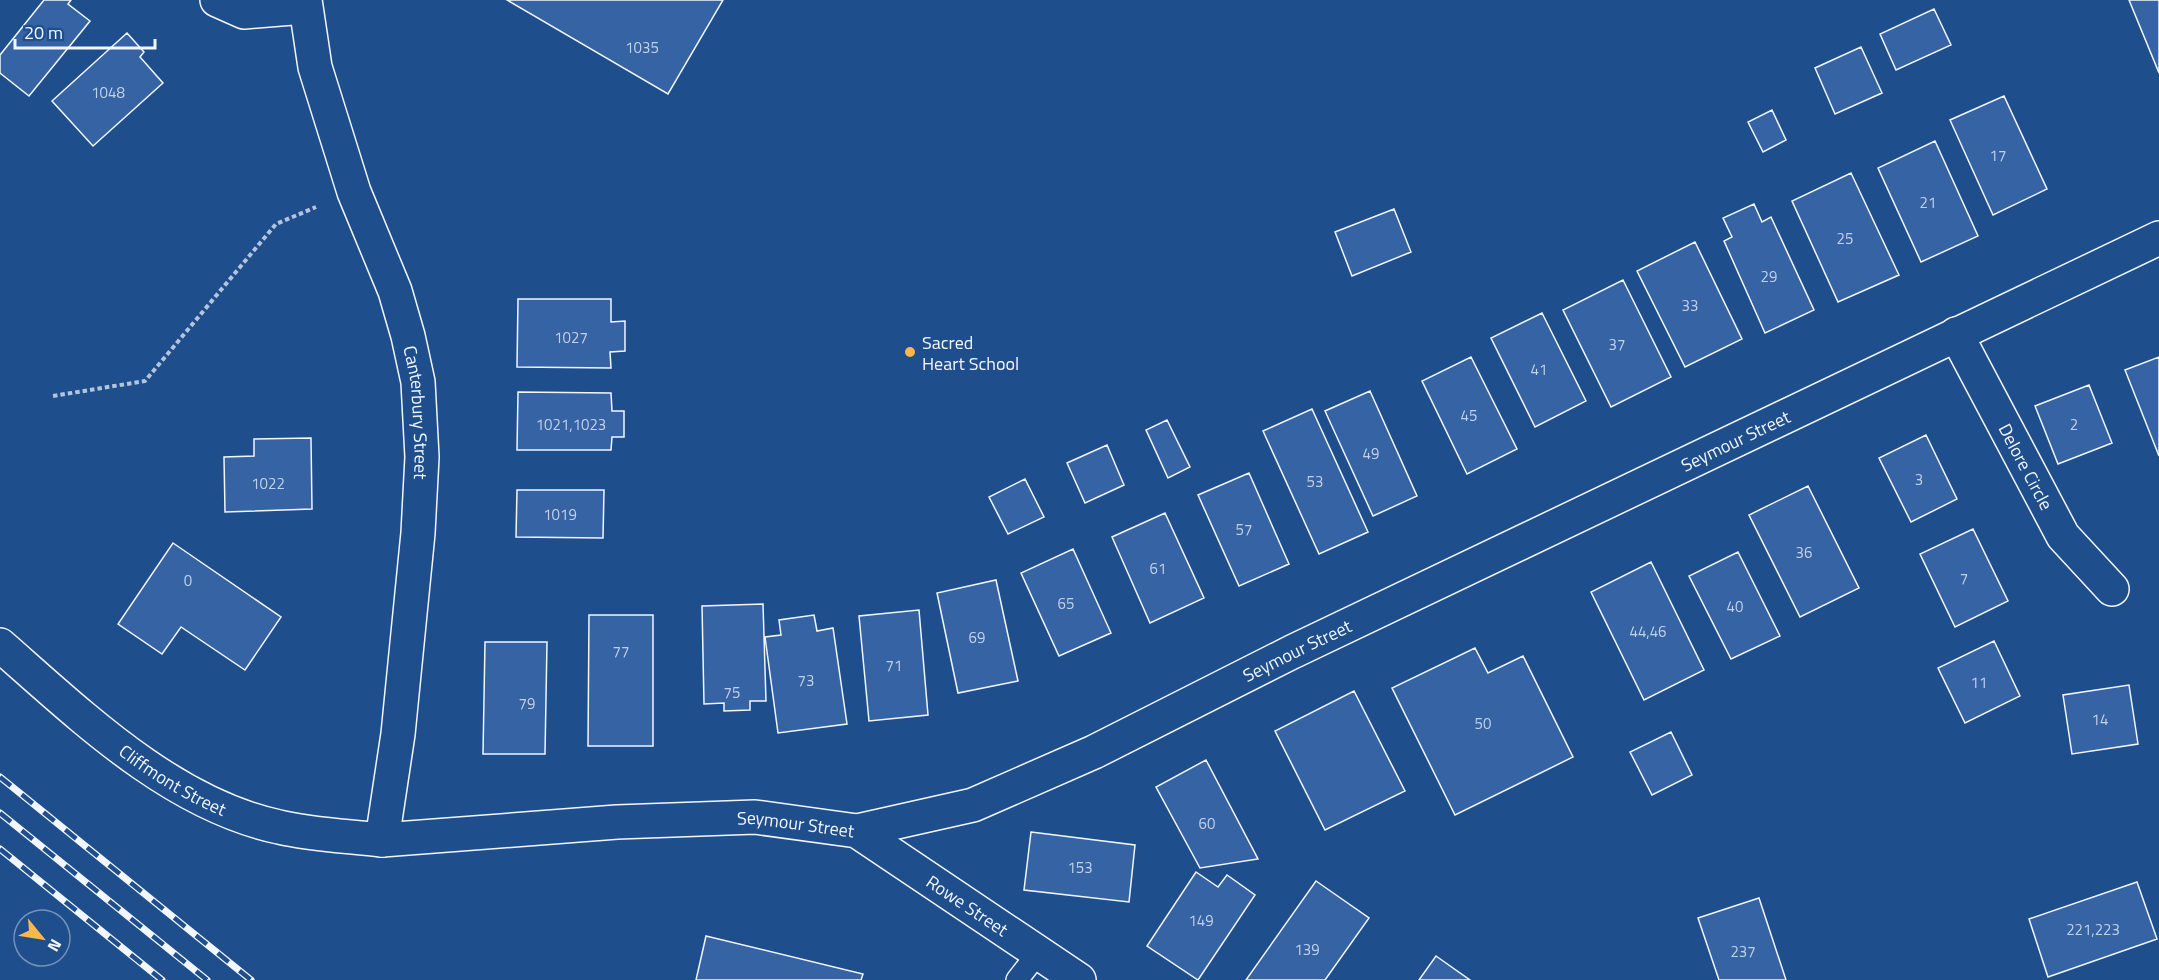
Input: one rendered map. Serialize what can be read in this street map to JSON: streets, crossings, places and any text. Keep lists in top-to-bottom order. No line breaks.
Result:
{"streets":{"street":["Canterbury Street","Seymour Street","Delore Circle","Cliffmont Street","Rowe Street"]},"crossings":[["Canterbury Street","Seymour Street"],["Canterbury Street","Cliffmont Street"],["Seymour Street","Delore Circle"],["Seymour Street","Cliffmont Street"],["Seymour Street","Rowe Street"]],"places":["Sacred Heart School"],"house_numbers":["1035","1048","17","21","25","29","33","1027","37","41","45","1021,1023","2","49","3","53","1022","1019","57","36","61","7","0","65","40","44,46","69","77","71","73","11","75","79","14","50","60","153","149","221,223","139","237"],"scale_bar":"20 m","north":"bottom right"}
